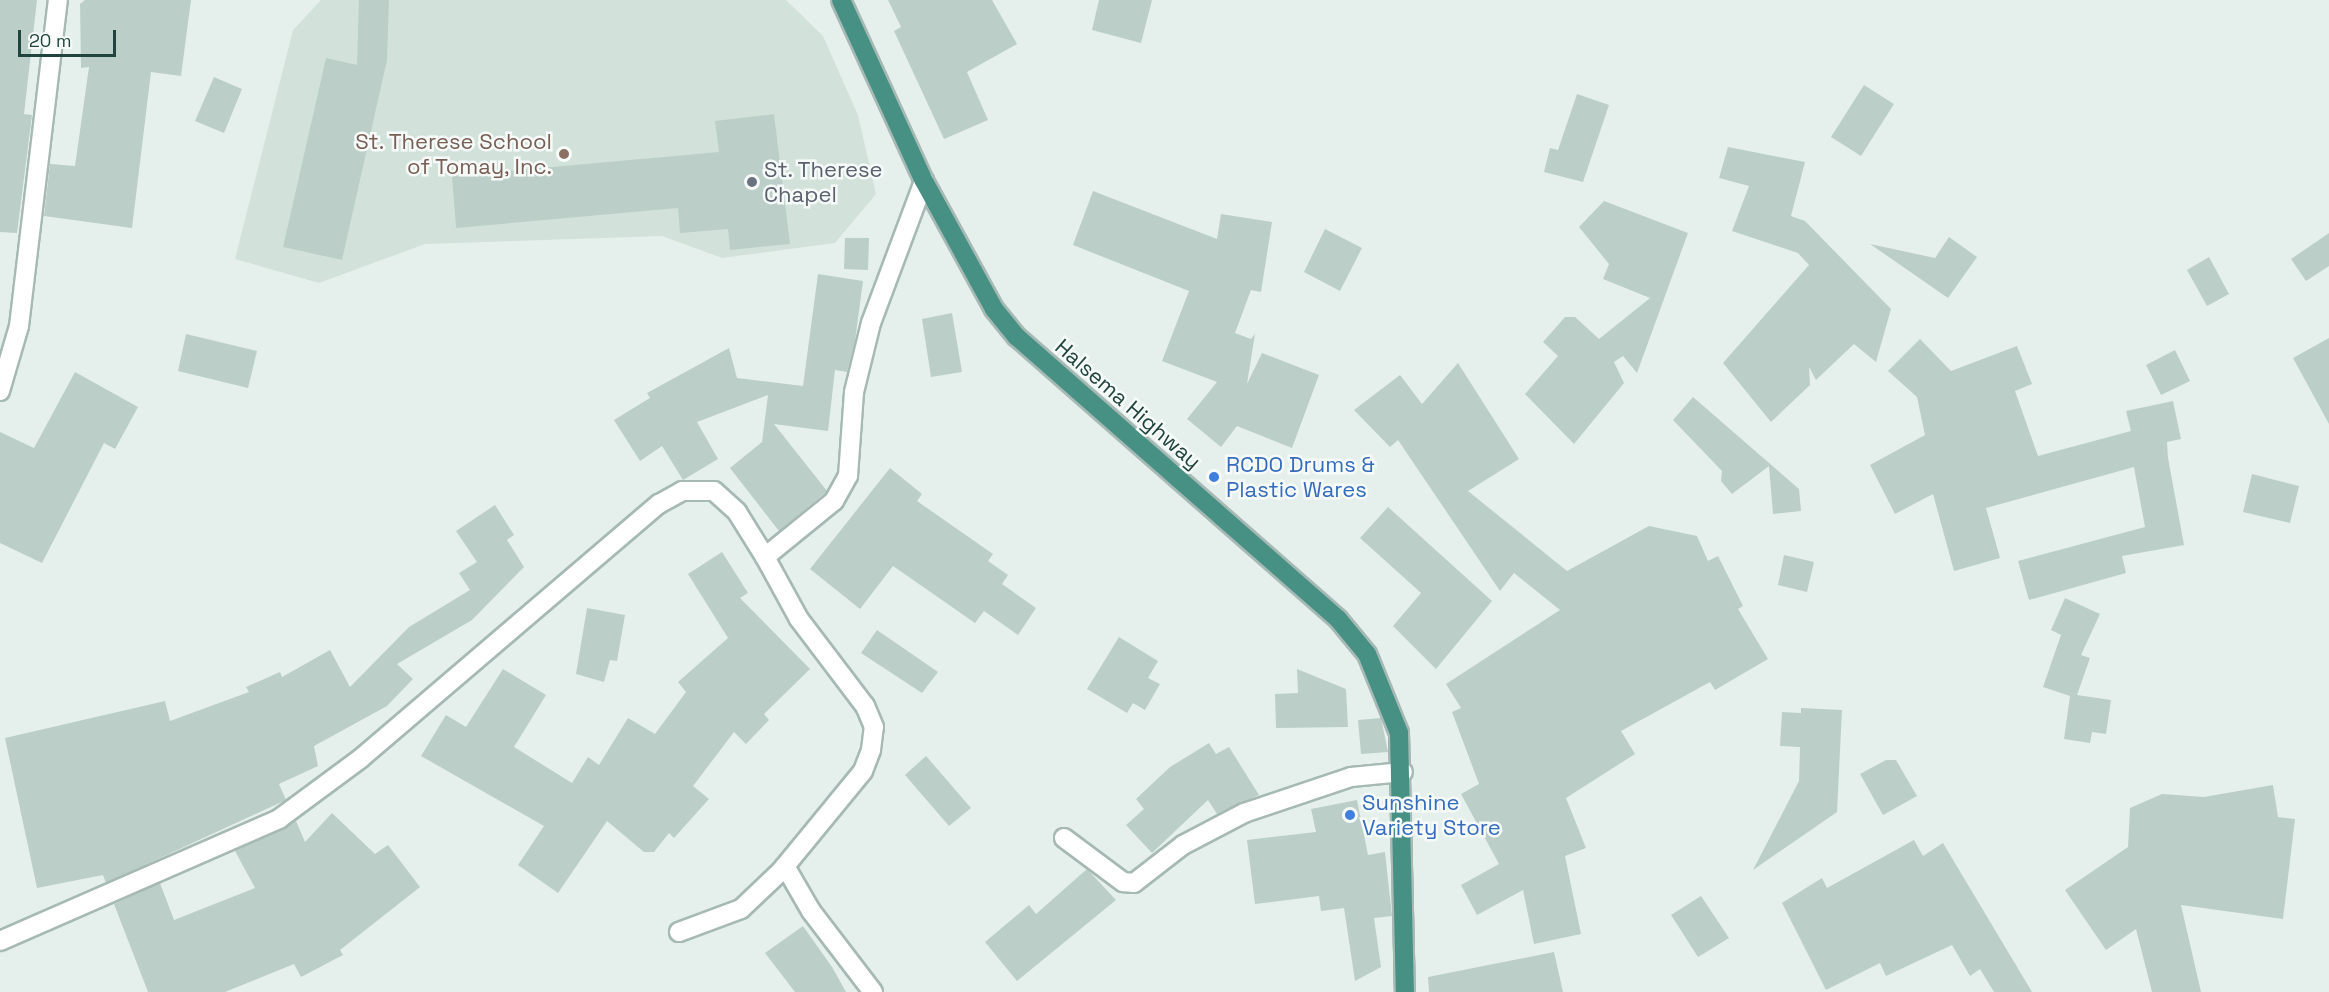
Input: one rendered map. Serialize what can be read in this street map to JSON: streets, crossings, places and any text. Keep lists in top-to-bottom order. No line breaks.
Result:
{"streets":{"highway":["Halsema Highway"]},"places":["St. Therese School of Tomay, Inc.","St. Therese Chapel","RCDO Drums & Plastic Wares","Sunshine Variety Store"],"scale_bar":"20 m"}
